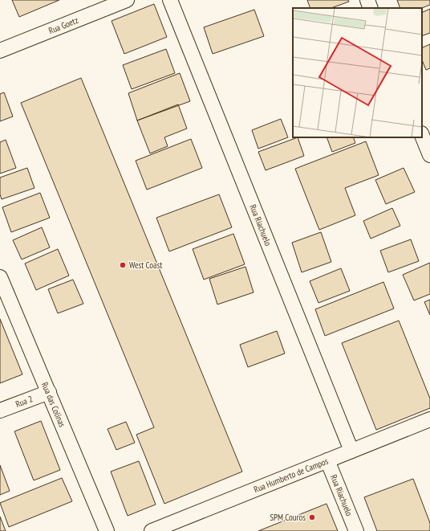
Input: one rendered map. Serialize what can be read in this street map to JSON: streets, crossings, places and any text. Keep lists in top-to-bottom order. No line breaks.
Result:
{"streets":{"street":["Rua Goetz","Rua Riachuelo","Rua 2","Rua das Colinas","Rua Humberto de Campos"]},"crossings":[["Rua Riachuelo","Rua Humberto de Campos"],["Rua 2","Rua das Colinas"]],"places":["West Coast","SPM Couros"]}
